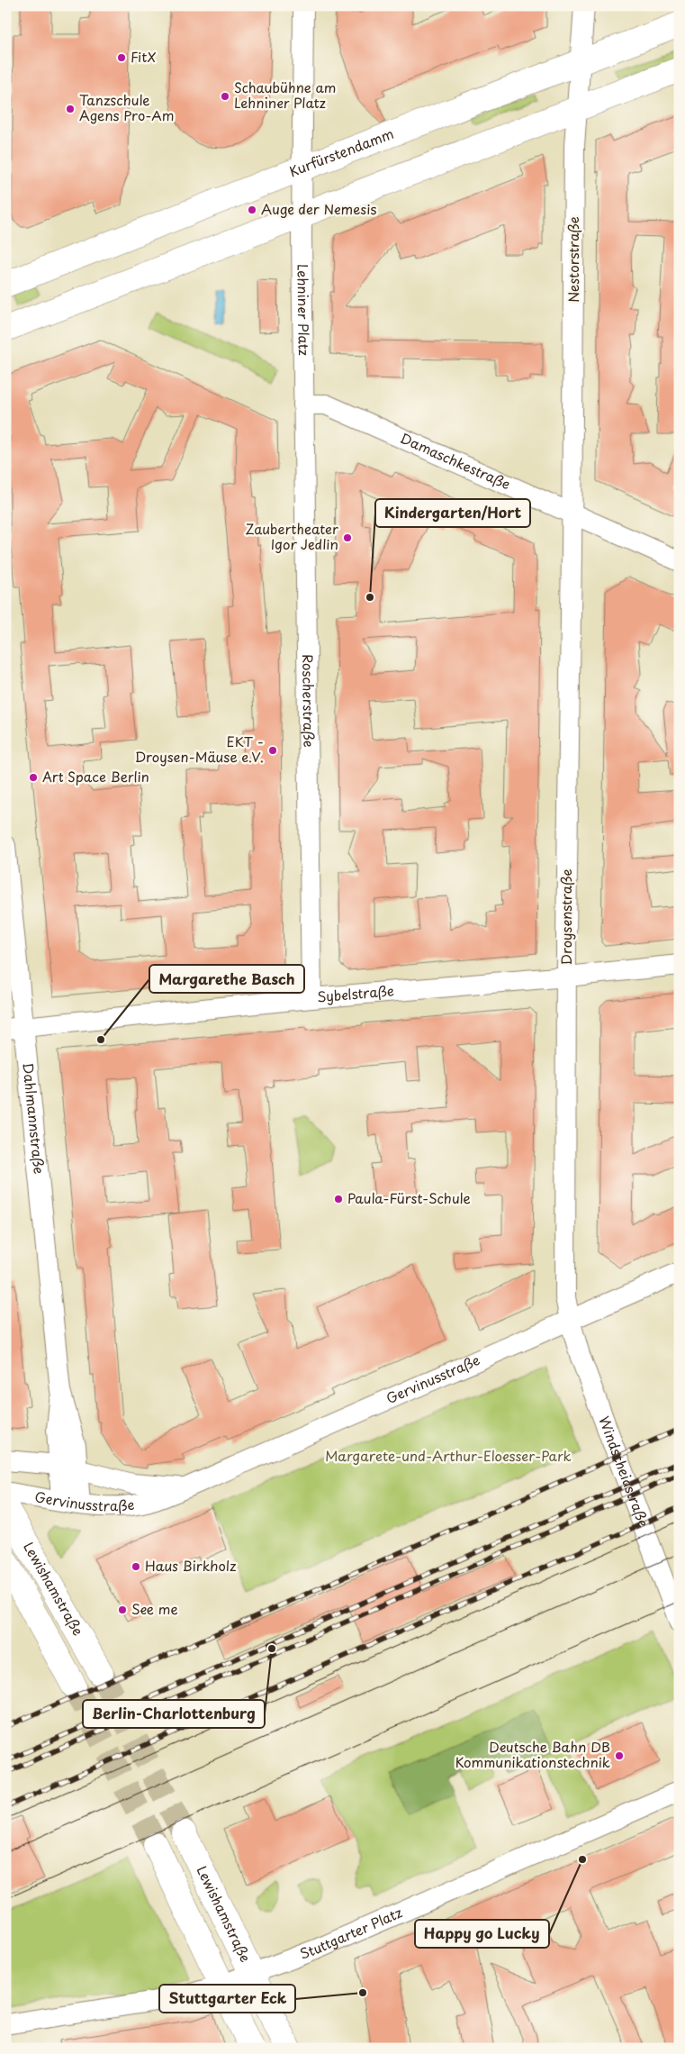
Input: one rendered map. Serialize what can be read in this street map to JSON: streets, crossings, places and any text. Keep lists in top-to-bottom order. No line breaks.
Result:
{"streets":{"main road":["Kurfürstendamm","Lewishamstraße"],"street":["Nestorstraße","Lehniner Platz","Damaschkestraße","Roscherstraße","Droysenstraße","Sybelstraße","Dahlmannstraße","Gervinusstraße","Windscheidstraße","Stuttgarter Platz"]},"crossings":[["Kurfürstendamm","Nestorstraße"],["Kurfürstendamm","Lehniner Platz"],["Nestorstraße","Damaschkestraße"],["Nestorstraße","Droysenstraße"],["Lehniner Platz","Damaschkestraße"],["Lehniner Platz","Roscherstraße"],["Damaschkestraße","Roscherstraße"],["Damaschkestraße","Droysenstraße"],["Roscherstraße","Sybelstraße"],["Droysenstraße","Sybelstraße"],["Droysenstraße","Gervinusstraße"],["Droysenstraße","Windscheidstraße"],["Sybelstraße","Dahlmannstraße"],["Dahlmannstraße","Gervinusstraße"],["Gervinusstraße","Windscheidstraße"],["Lewishamstraße","Stuttgarter Platz"]],"parks":["Margarete-und-Arthur-Eloesser-Park"],"places":["FitX","Schaubühne am Lehniner Platz","Tanzschule Agens Pro-Am","Auge der Nemesis","Zaubertheater Igor Jedlin","Kindergarten/Hort","EKT - Droysen-Mäuse e.V.","Art Space Berlin","Margarethe Basch","Paula-Fürst-Schule","Haus Birkholz","See me","Berlin-Charlottenburg","Deutsche Bahn DB Kommunikationstechnik","Happy go Lucky","Stuttgarter Eck"]}
